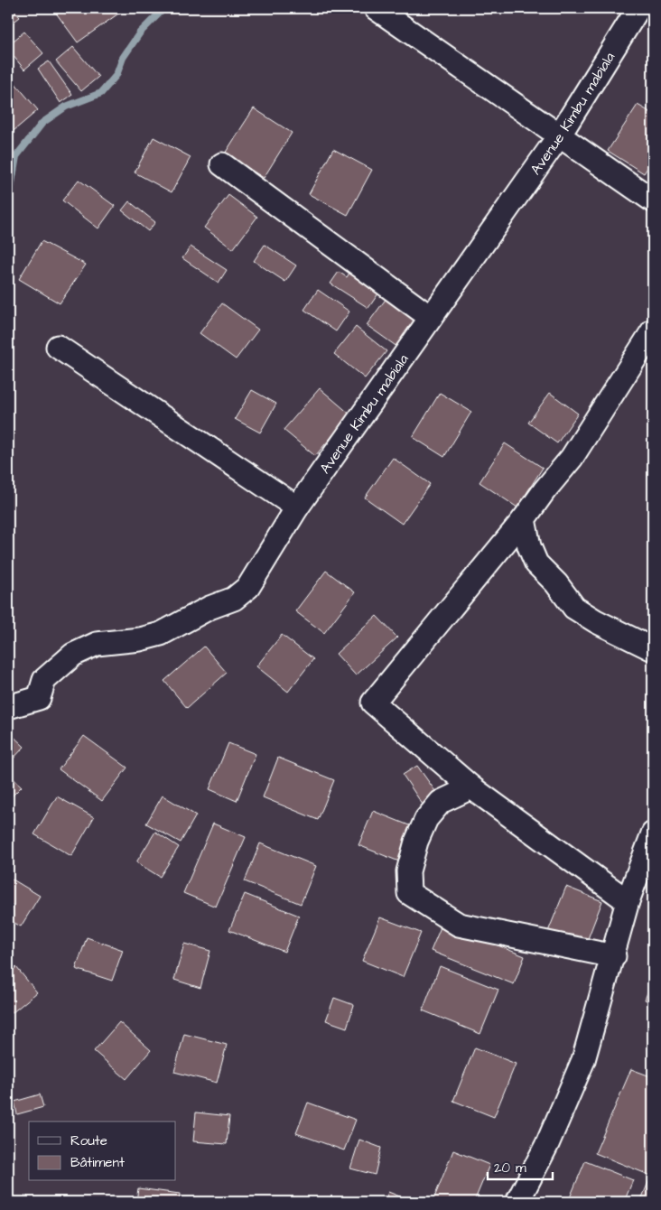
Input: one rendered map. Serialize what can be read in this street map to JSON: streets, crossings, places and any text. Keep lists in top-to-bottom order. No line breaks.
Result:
{"streets":{"street":["Avenue Kimbu mabiala"]},"legend":["Route","Bâtiment"],"scale_bar":"20 m"}
